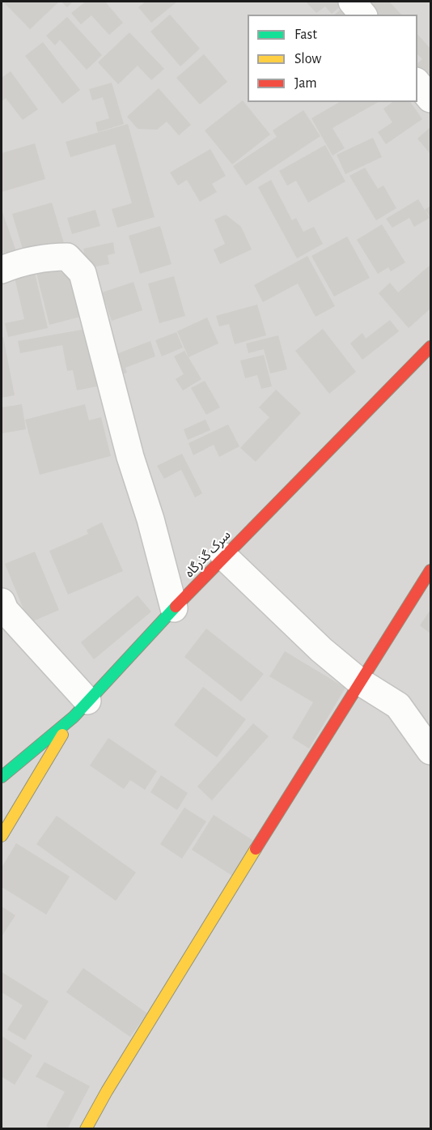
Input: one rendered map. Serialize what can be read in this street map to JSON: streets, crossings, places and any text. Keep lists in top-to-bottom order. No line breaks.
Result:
{"streets":{"street":["سرک گذرگاه"]},"legend":["Fast","Slow","Jam"]}
